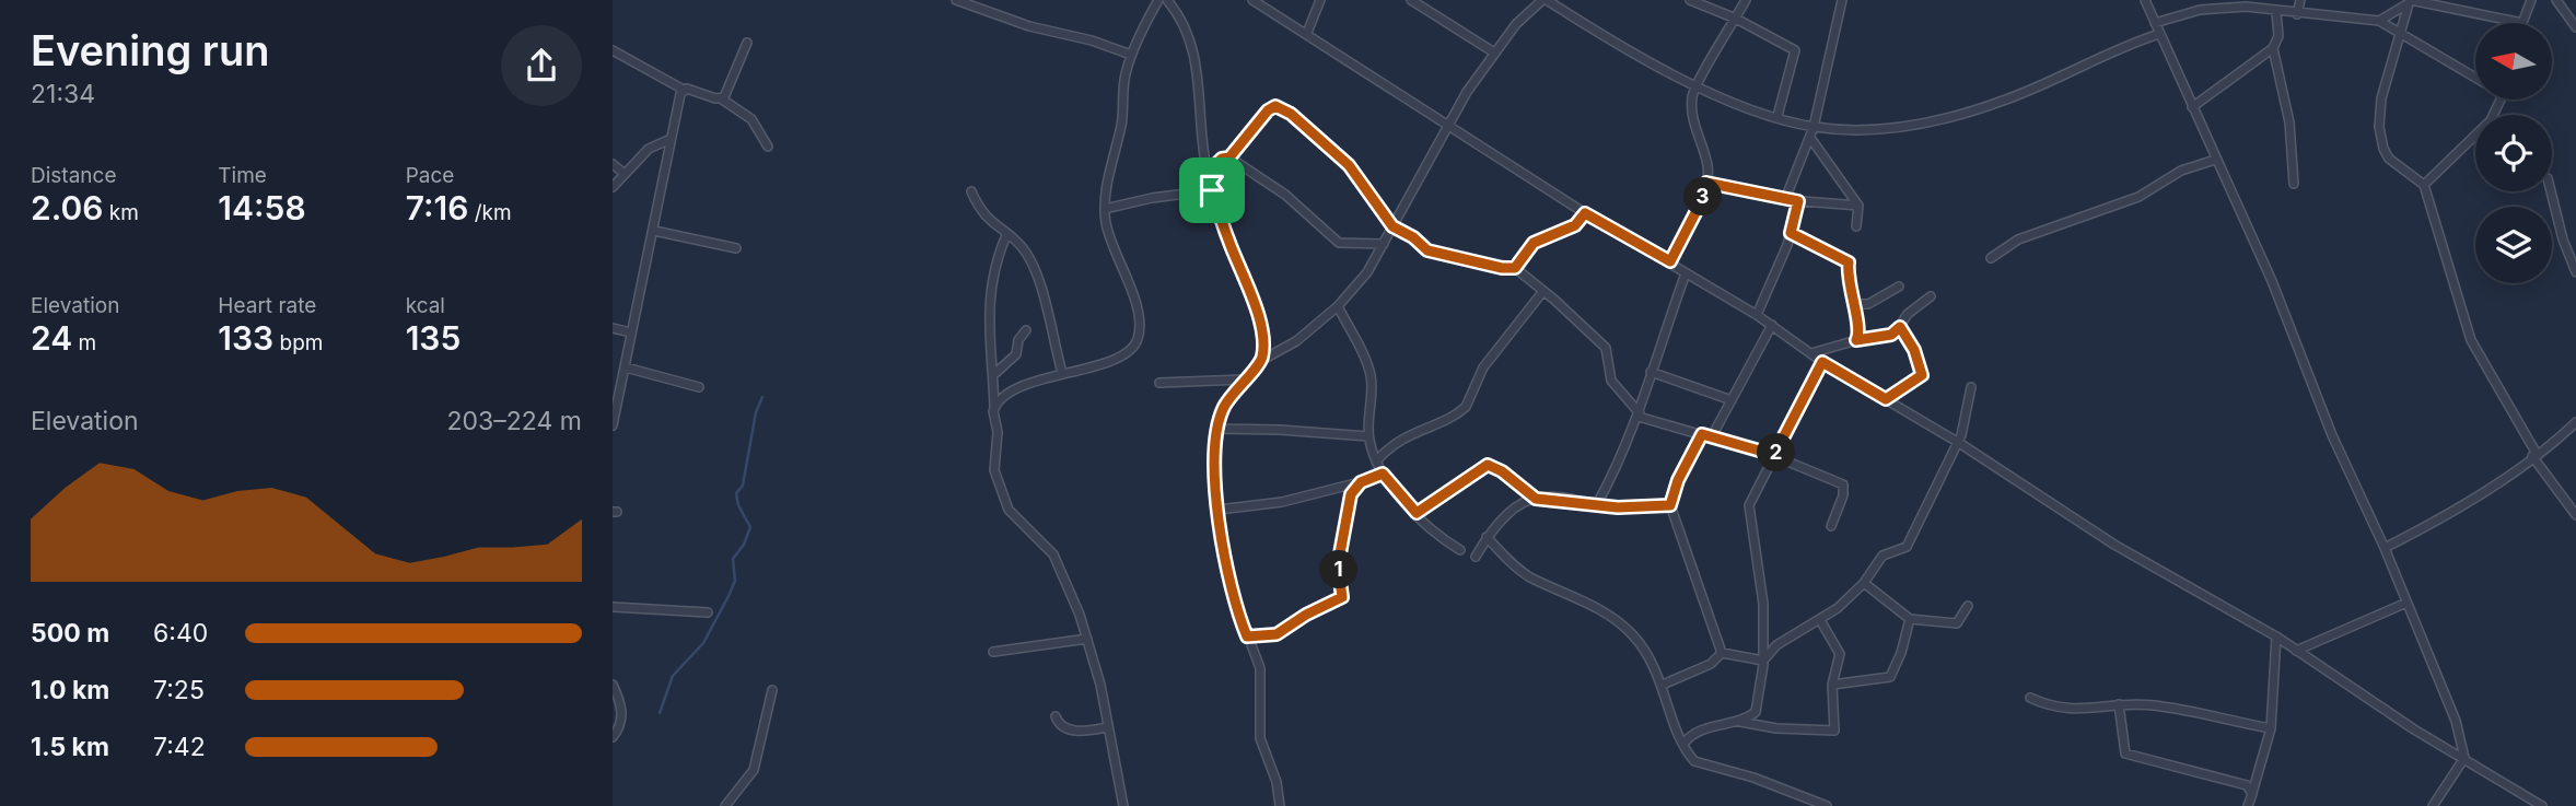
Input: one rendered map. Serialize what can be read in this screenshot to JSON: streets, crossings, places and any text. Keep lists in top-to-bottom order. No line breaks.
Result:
{"north":"left","page":{"heading":["Evening run","21:34"],"stats":[["Distance","2.06 km"],["Time","14:58"],["Pace","7:16 /km"],["Elevation","24 m"],["Heart rate","133 bpm"],["kcal","135"]],"pins":["3","2","1"],"chart":["Elevation","203–224 m"],"list":[{"name":"500 m","note":"6:40"},{"name":"1.0 km","note":"7:25"},{"name":"1.5 km","note":"7:42"}]}}
